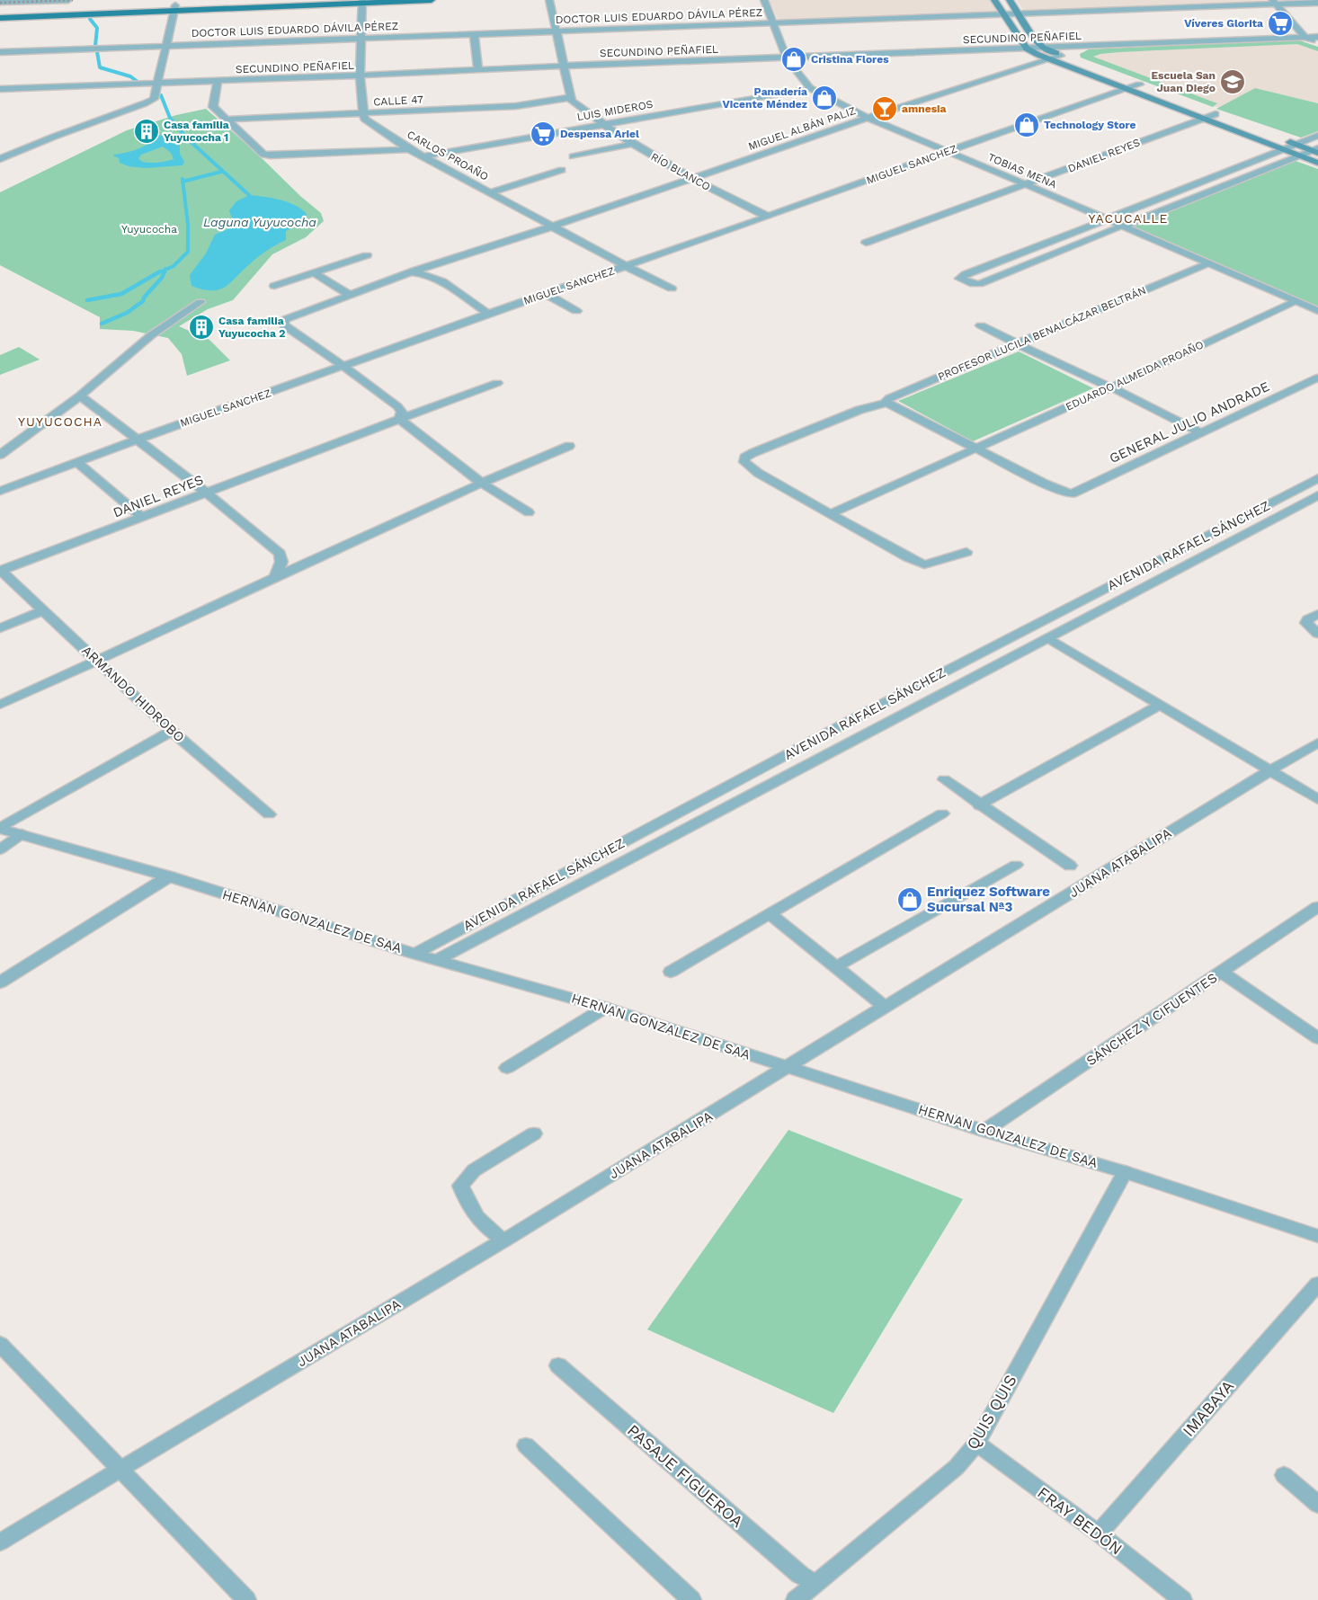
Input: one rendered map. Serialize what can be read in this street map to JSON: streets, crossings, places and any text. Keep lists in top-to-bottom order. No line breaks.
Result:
{"streets":{"street":["DOCTOR LUIS EDUARDO DÁVILA PÉREZ","SECUNDINO PEÑAFIEL","CALLE 47","LUIS MIDEROS","MIGUEL ALBÁN PALIZ","CARLOS PROAÑO","DANIEL REYES","MIGUEL SANCHEZ","TOBIAS MENA","RÍO BLANCO","PROFESOR LUCILA BENALCÁZAR BELTRÁN","EDUARDO ALMEIDA PROAÑO","GENERAL JULIO ANDRADE","AVENIDA RAFAEL SÁNCHEZ","ARMANDO HIDROBO","JUANA ATABALIPA","HERNAN GONZALEZ DE SAA","SÁNCHEZ Y CIFUENTES","IMABAYA","QUIS QUIS","PASAJE FIGUEROA","FRAY BEDÓN"]},"crossings":[["DOCTOR LUIS EDUARDO DÁVILA PÉREZ","TOBIAS MENA"],["SECUNDINO PEÑAFIEL","TOBIAS MENA"],["CALLE 47","CARLOS PROAÑO"],["CALLE 47","RÍO BLANCO"],["LUIS MIDEROS","CARLOS PROAÑO"],["LUIS MIDEROS","TOBIAS MENA"],["LUIS MIDEROS","RÍO BLANCO"],["MIGUEL ALBÁN PALIZ","CARLOS PROAÑO"],["MIGUEL ALBÁN PALIZ","MIGUEL SANCHEZ"],["MIGUEL ALBÁN PALIZ","TOBIAS MENA"],["MIGUEL ALBÁN PALIZ","RÍO BLANCO"],["CARLOS PROAÑO","MIGUEL SANCHEZ"],["DANIEL REYES","TOBIAS MENA"],["DANIEL REYES","ARMANDO HIDROBO"],["MIGUEL SANCHEZ","TOBIAS MENA"],["MIGUEL SANCHEZ","RÍO BLANCO"],["TOBIAS MENA","PROFESOR LUCILA BENALCÁZAR BELTRÁN"],["TOBIAS MENA","EDUARDO ALMEIDA PROAÑO"],["PROFESOR LUCILA BENALCÁZAR BELTRÁN","EDUARDO ALMEIDA PROAÑO"],["EDUARDO ALMEIDA PROAÑO","GENERAL JULIO ANDRADE"],["AVENIDA RAFAEL SÁNCHEZ","HERNAN GONZALEZ DE SAA"],["JUANA ATABALIPA","HERNAN GONZALEZ DE SAA"],["HERNAN GONZALEZ DE SAA","SÁNCHEZ Y CIFUENTES"],["HERNAN GONZALEZ DE SAA","QUIS QUIS"],["IMABAYA","FRAY BEDÓN"],["QUIS QUIS","PASAJE FIGUEROA"],["QUIS QUIS","FRAY BEDÓN"]],"districts":["YACUCALLE","YUYUCOCHA"],"water":["Laguna Yuyucocha"],"parks":["Yuyucocha"],"places":{"supermarket":["Víveres Glorita","Despensa Ariel"],"shop":["Cristina Flores","Panadería Vicente Méndez","Technology Store","Enriquez Software Sucursal Nª3"],"school or university":["Escuela San Juan Diego"],"bar":["amnesia"],"building":["Casa familia Yuyucocha 1","Casa familia Yuyucocha 2"]}}
